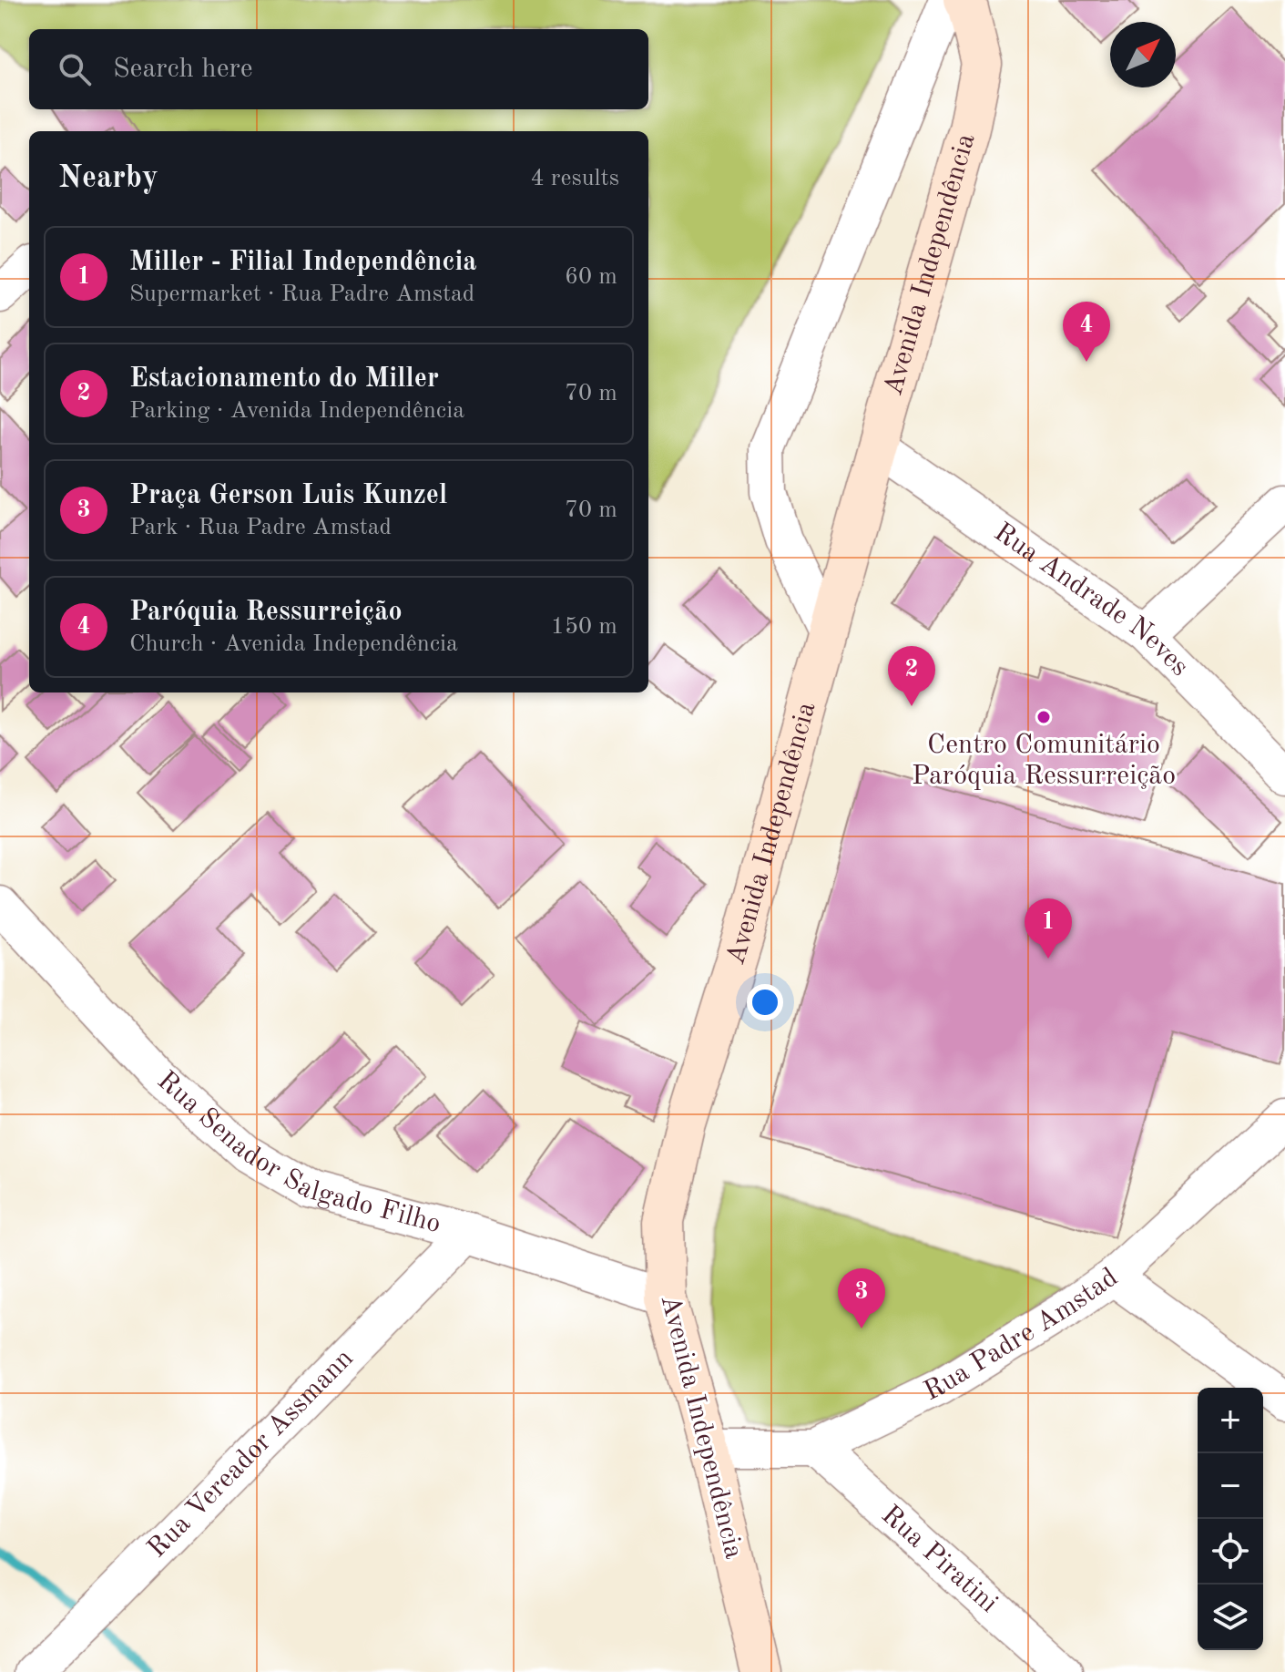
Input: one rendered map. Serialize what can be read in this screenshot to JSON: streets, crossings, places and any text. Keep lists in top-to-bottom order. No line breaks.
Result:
{"streets":{"main road":["Avenida Independência"],"street":["Rua Andrade Neves","Rua Senador Salgado Filho","Rua Padre Amstad","Rua Vereador Assmann","Rua Piratini"]},"crossings":[["Avenida Independência","Rua Andrade Neves"],["Avenida Independência","Rua Senador Salgado Filho"],["Avenida Independência","Rua Padre Amstad"],["Rua Senador Salgado Filho","Rua Vereador Assmann"],["Rua Padre Amstad","Rua Piratini"]],"places":["Centro Comunitário Paróquia Ressurreição"],"north":"top right","page":{"search":"Search here","heading":["Nearby","4 results"],"list":[{"mark":"1","name":"Miller - Filial Independência","note":"Supermarket · Rua Padre Amstad","value":"60 m"},{"mark":"2","name":"Estacionamento do Miller","note":"Parking · Avenida Independência","value":"70 m"},{"mark":"3","name":"Praça Gerson Luis Kunzel","note":"Park · Rua Padre Amstad","value":"70 m"},{"mark":"4","name":"Paróquia Ressurreição","note":"Church · Avenida Independência","value":"150 m"}],"pins":["4","2","1","3"],"map_buttons":["+","−"]}}
